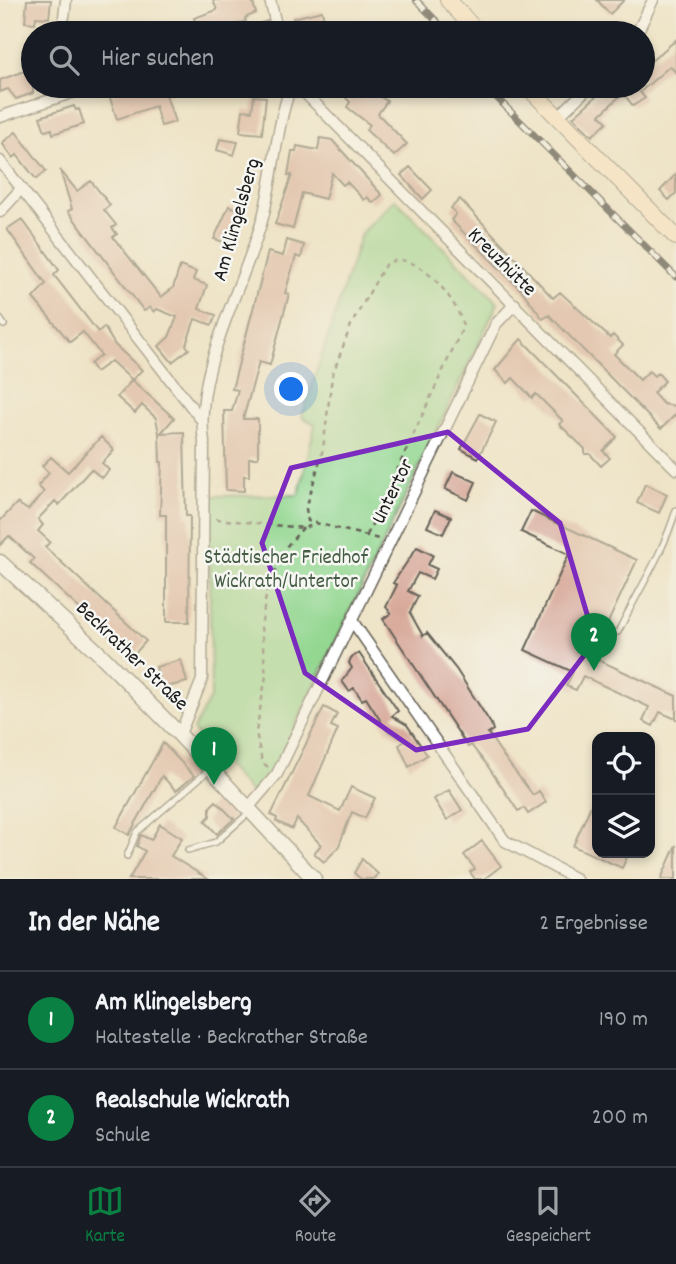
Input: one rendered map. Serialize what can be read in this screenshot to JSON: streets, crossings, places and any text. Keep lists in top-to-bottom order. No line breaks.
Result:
{"streets":{"street":["Am Klingelsberg","Kreuzhütte","Untertor","Beckrather Straße"]},"crossings":[["Am Klingelsberg","Beckrather Straße"],["Kreuzhütte","Untertor"],["Untertor","Beckrather Straße"]],"parks":["Städtischer Friedhof Wickrath/Untertor"],"page":{"search":"Hier suchen","pins":["2","1"],"heading":["In der Nähe","2 Ergebnisse"],"list":[{"mark":"1","name":"Am Klingelsberg","note":"Haltestelle · Beckrather Straße","value":"190 m"},{"mark":"2","name":"Realschule Wickrath","note":"Schule","value":"200 m"}],"nav":["Karte","Route","Gespeichert"]}}
